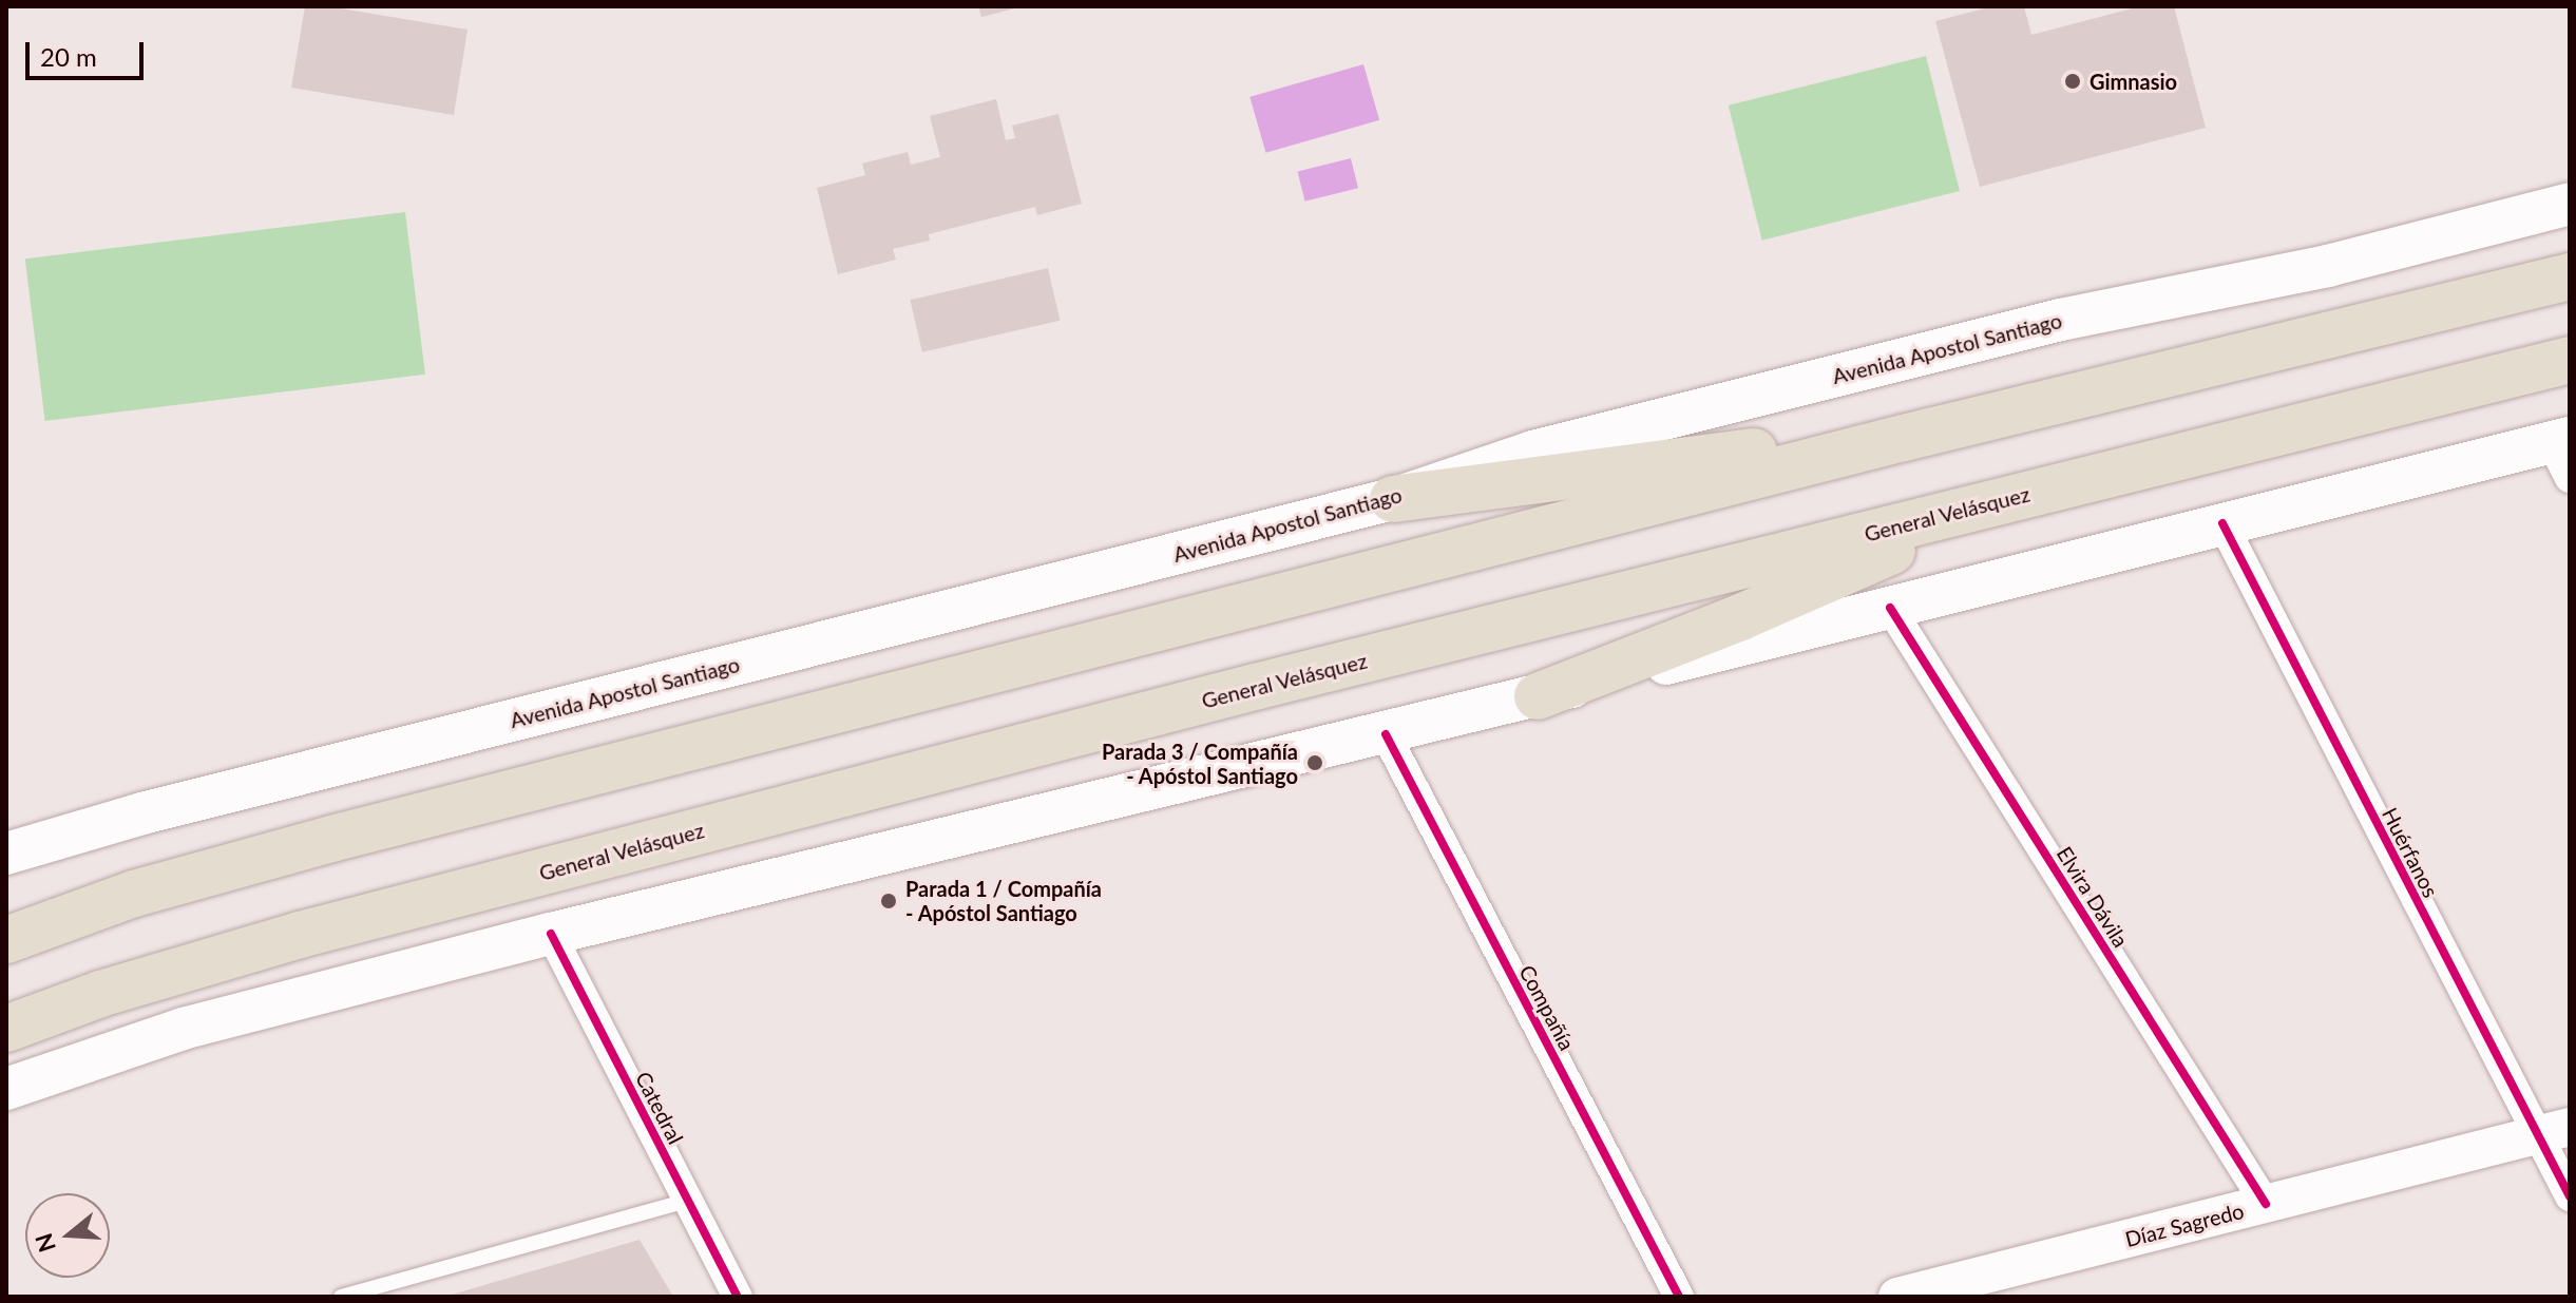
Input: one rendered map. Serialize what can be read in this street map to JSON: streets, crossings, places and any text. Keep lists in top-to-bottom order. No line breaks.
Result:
{"streets":{"highway":["General Velásquez"],"main road":["Avenida Apostol Santiago"],"street":["Huérfanos","Elvira Dávila","Compañía","Catedral","Díaz Sagredo"]},"crossings":[["Huérfanos","Díaz Sagredo"],["Elvira Dávila","Díaz Sagredo"]],"places":["Gimnasio","Parada 3 / Compañía - Apóstol Santiago","Parada 1 / Compañía - Apóstol Santiago"],"scale_bar":"20 m","north":"left"}
